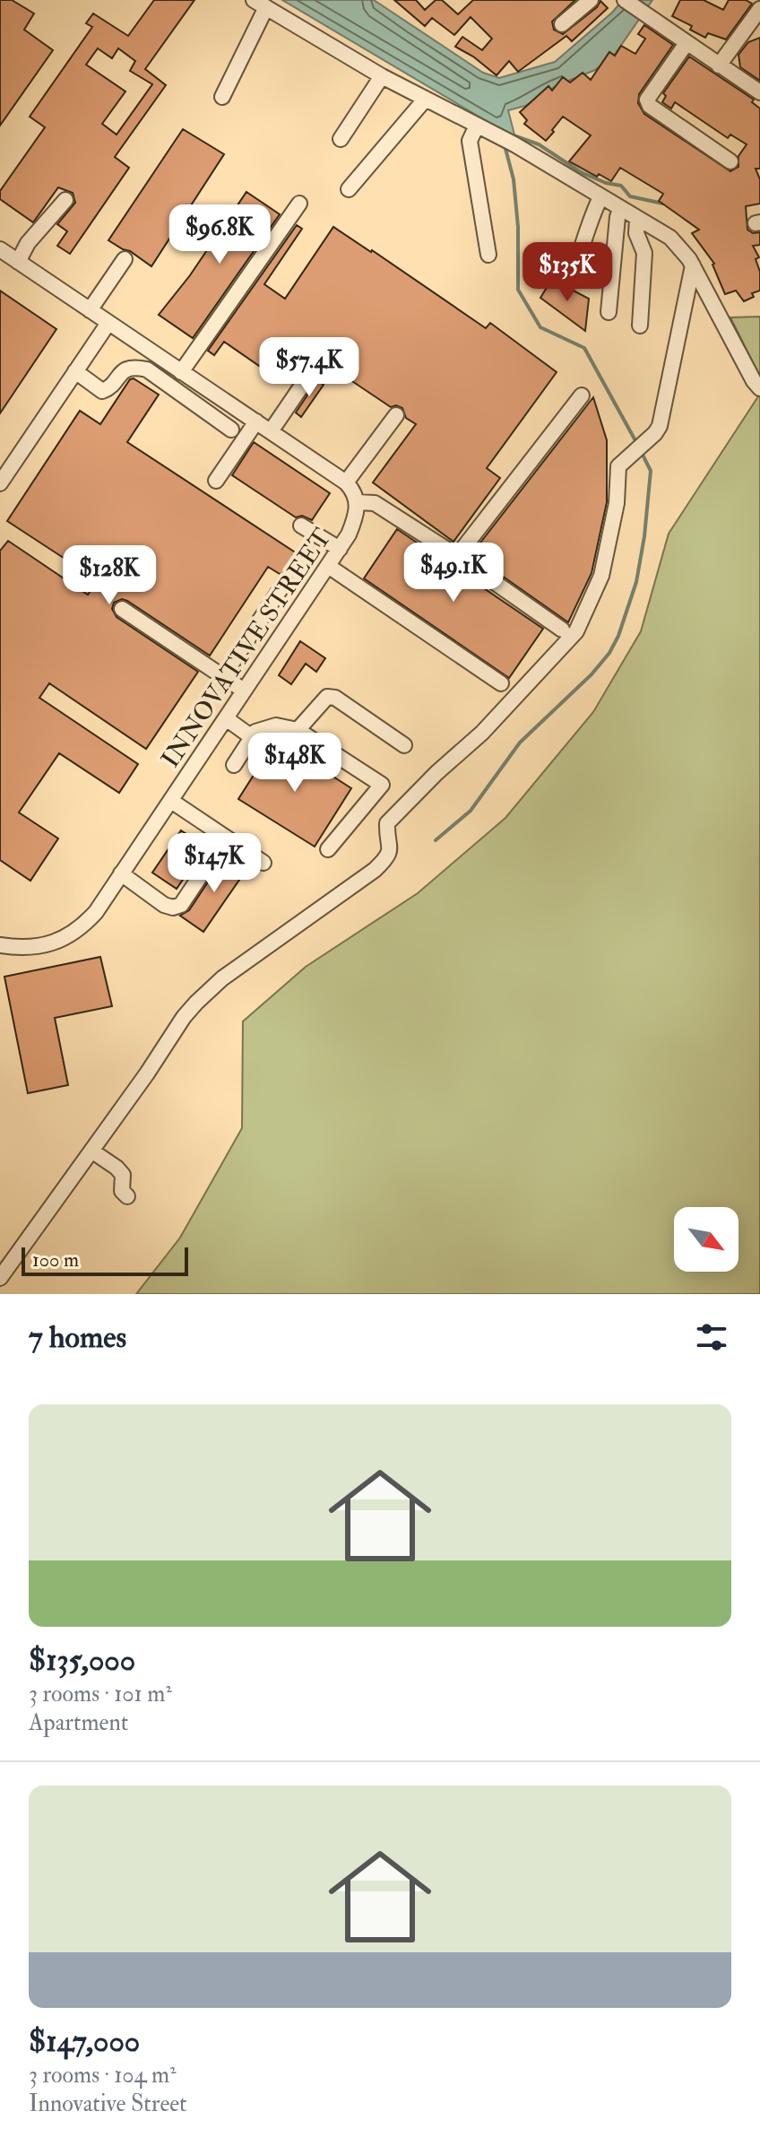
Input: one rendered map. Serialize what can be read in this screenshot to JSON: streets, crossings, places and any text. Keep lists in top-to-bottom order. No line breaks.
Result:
{"streets":{"street":["INNOVATIVE STREET"]},"scale_bar":"100 m","north":"bottom right","page":{"price":["$96.8K","$135K","$57.4K","$49.1K","$128K","$148K","$147K"],"scale":"100 m","heading":"7 homes","list":[{"name":"$135,000","note":"3 rooms · 101 m² · Apartment"},{"name":"$147,000","note":"3 rooms · 104 m² · Innovative Street"}]}}
